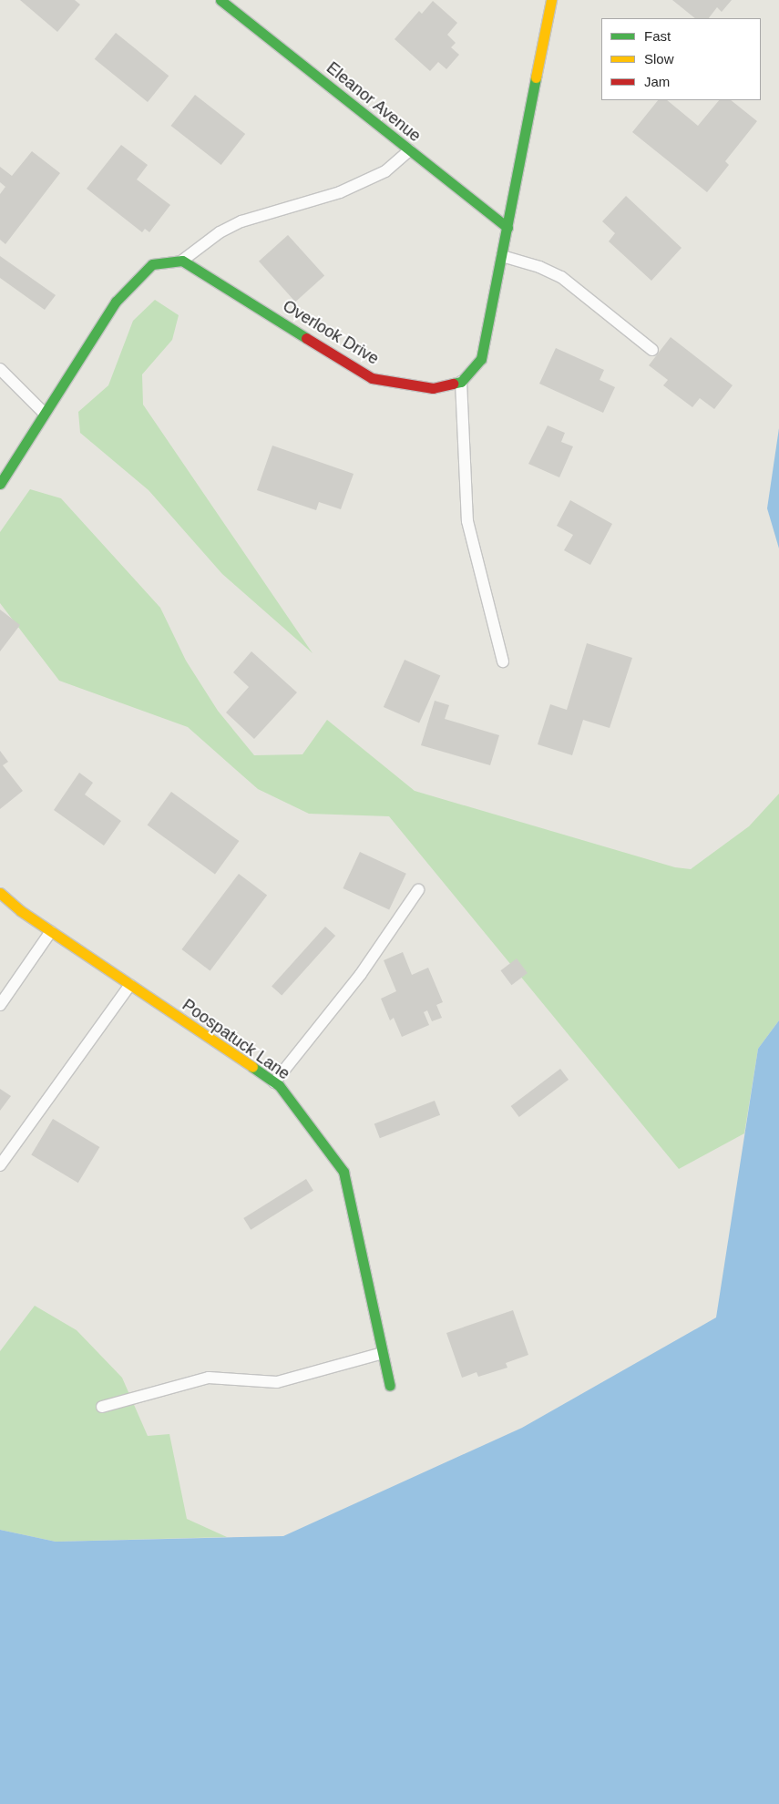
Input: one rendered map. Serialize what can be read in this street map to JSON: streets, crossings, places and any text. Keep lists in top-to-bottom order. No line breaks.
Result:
{"streets":{"street":["Eleanor Avenue","Overlook Drive","Poospatuck Lane"]},"legend":["Fast","Slow","Jam"]}
